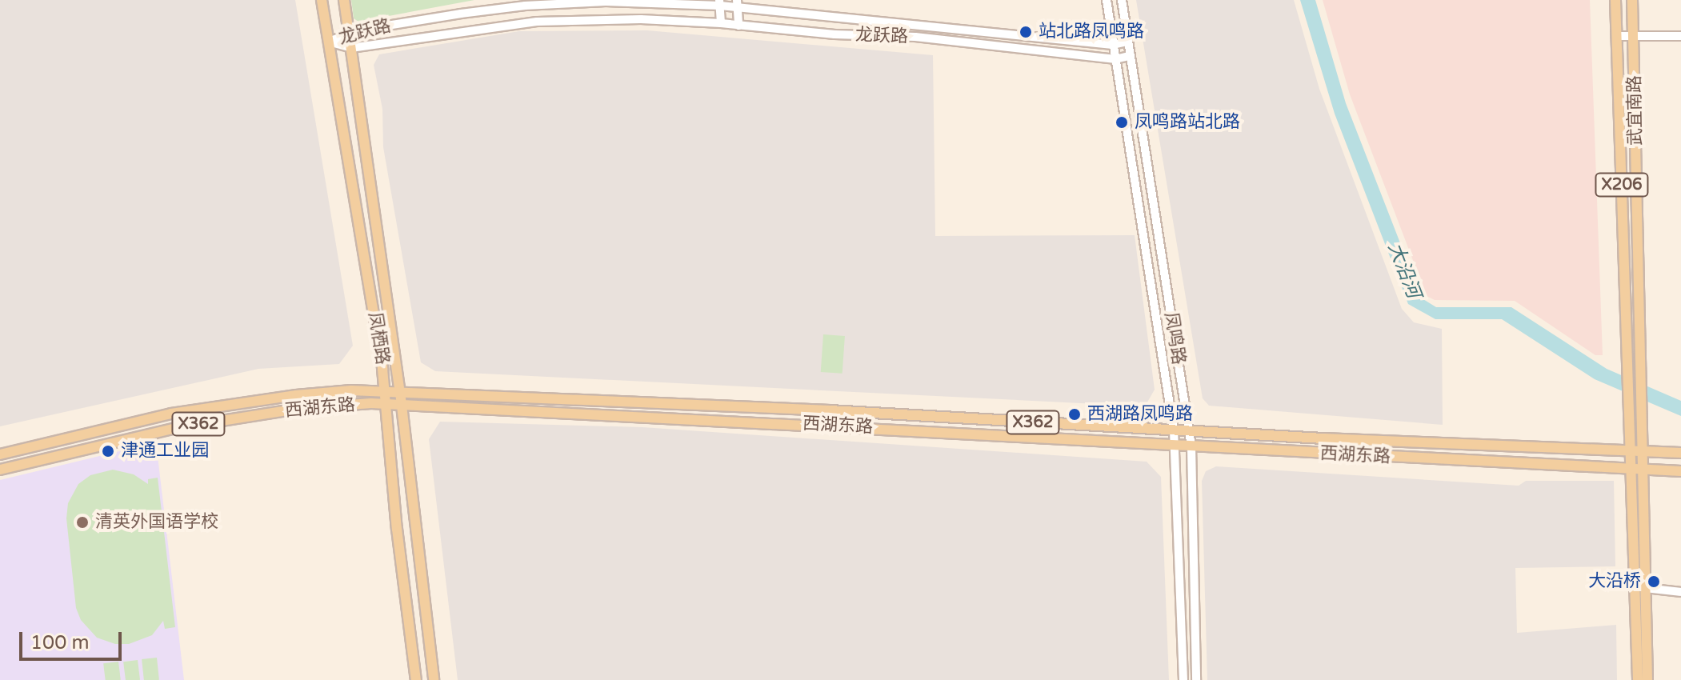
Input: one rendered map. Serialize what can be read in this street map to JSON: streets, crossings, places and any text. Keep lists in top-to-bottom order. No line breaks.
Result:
{"streets":{"main road":["武宜南路","X206","凤栖路","西湖东路","X362"],"street":["龙跃路","凤鸣路"]},"crossings":[["龙跃路","凤栖路"],["龙跃路","凤鸣路"],["武宜南路","X206"],["武宜南路","西湖东路"],["X206","西湖东路"],["凤栖路","西湖东路"],["凤鸣路","西湖东路"]],"water":["大沿河"],"places":["站北路凤鸣路","凤鸣路站北路","西湖路凤鸣路","津通工业园","清英外国语学校","大沿桥"],"scale_bar":"100 m"}
